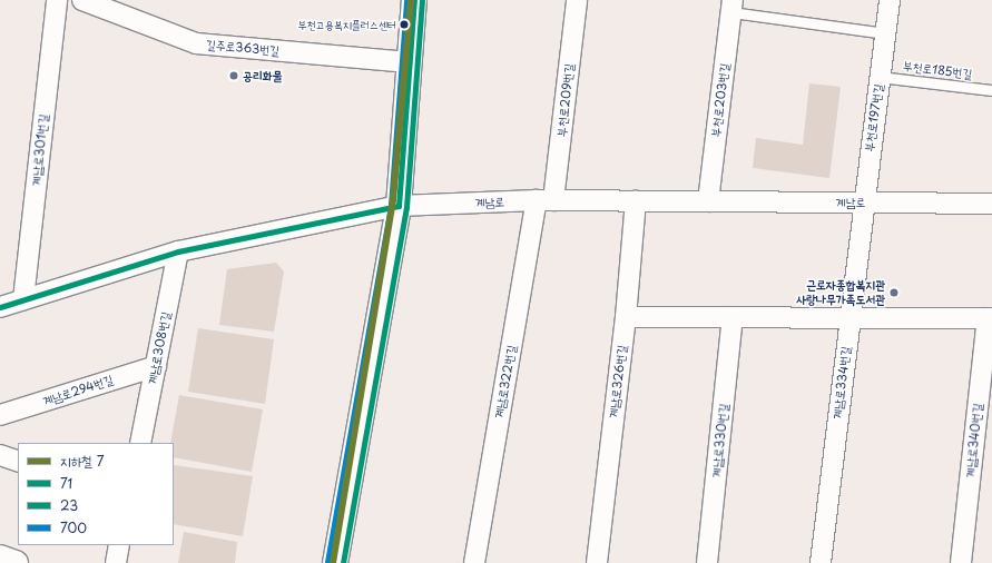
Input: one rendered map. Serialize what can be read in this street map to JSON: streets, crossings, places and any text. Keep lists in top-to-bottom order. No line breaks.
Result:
{"streets":{"street":["길주로363번길","부천로209번길","부천로203번길","부천로197번길","계남로301번길","계남로","계남로308번길","계남로322번길","계남로326번길","계남로334번길","계남로294번길","계남로330번길","계남로340번길"],"lane":["부천로185번길"]},"crossings":[["부천로185번길","부천로197번길"],["부천로209번길","계남로"],["부천로209번길","계남로322번길"],["부천로203번길","계남로"],["부천로197번길","계남로"],["부천로197번길","계남로334번길"],["계남로301번길","계남로"],["계남로","계남로308번길"],["계남로","계남로322번길"],["계남로","계남로326번길"],["계남로","계남로334번길"],["계남로308번길","계남로294번길"]],"places":["부천고용복지플러스센터","공리화물","근로자종합복지관 사랑나무가족도서관"],"lines":["metro line 7","transit line 71","transit line 700","transit line 23"],"legend":["지하철 7","71","23","700"]}
